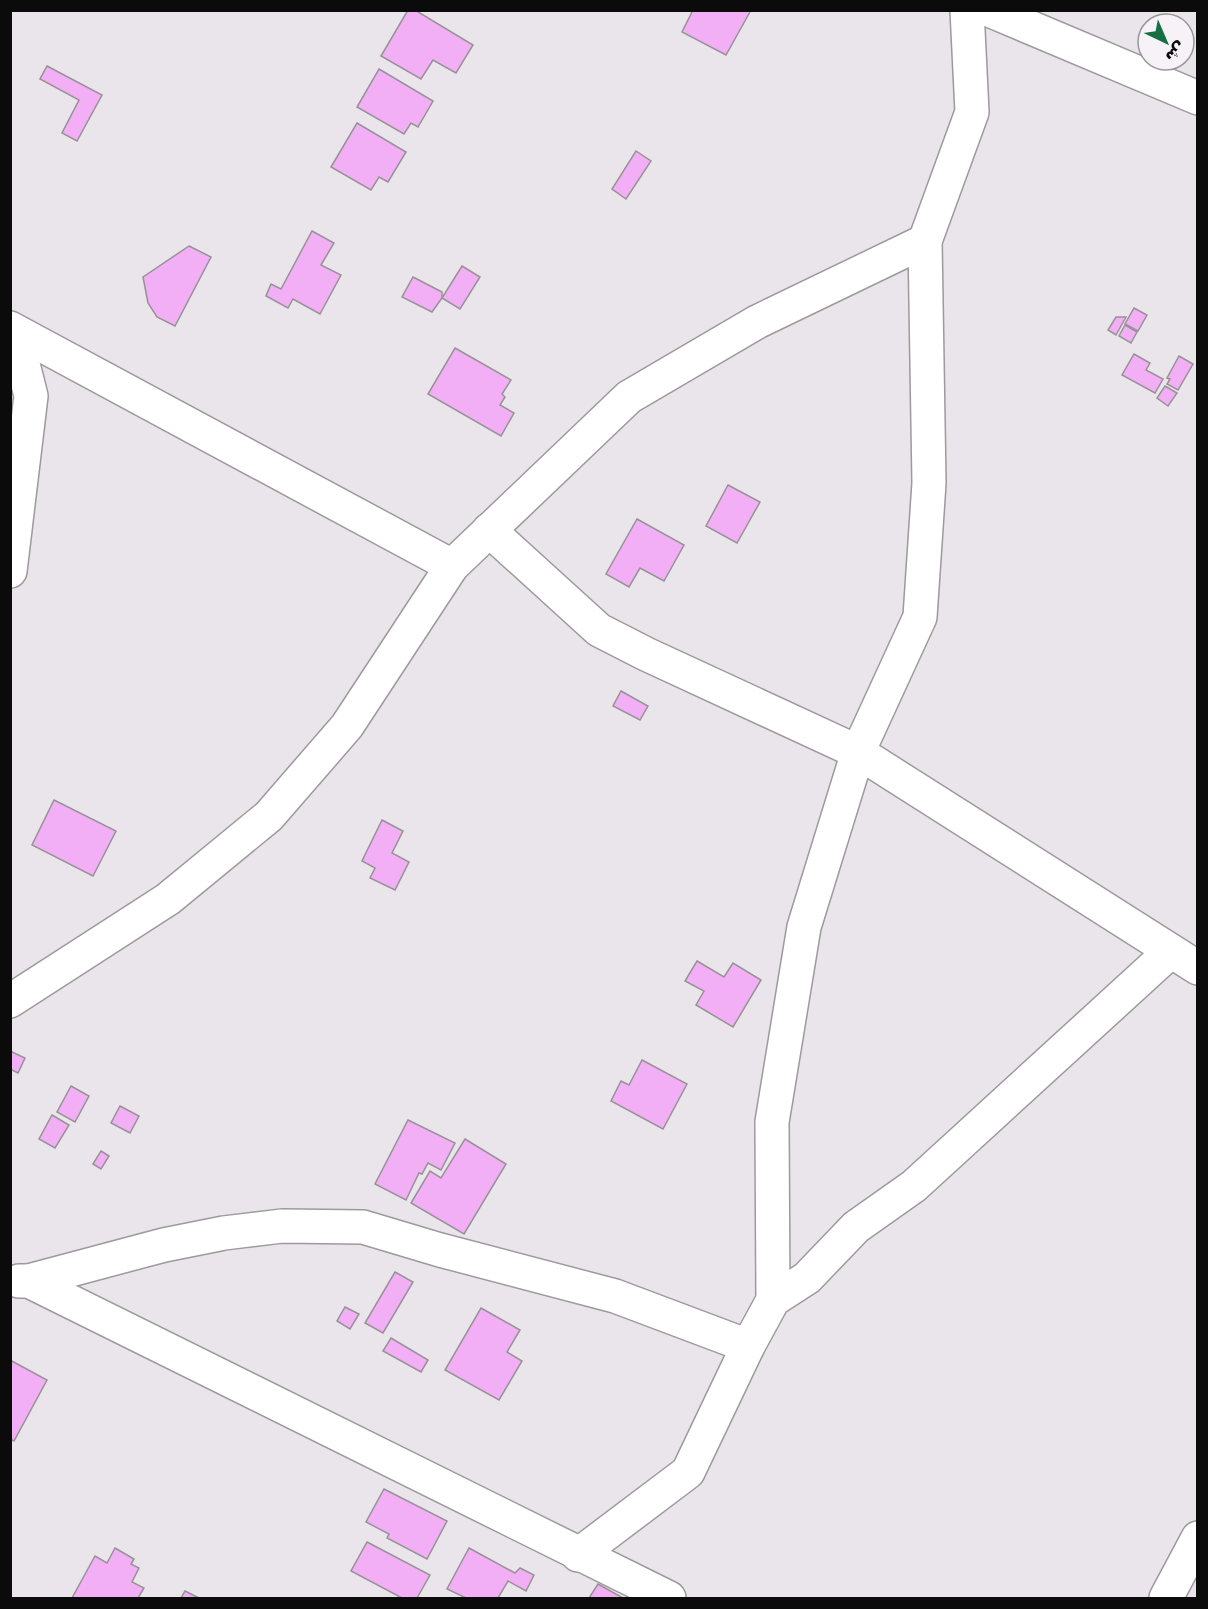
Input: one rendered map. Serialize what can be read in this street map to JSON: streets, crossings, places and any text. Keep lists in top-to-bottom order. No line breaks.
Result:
{"north":"bottom right"}
